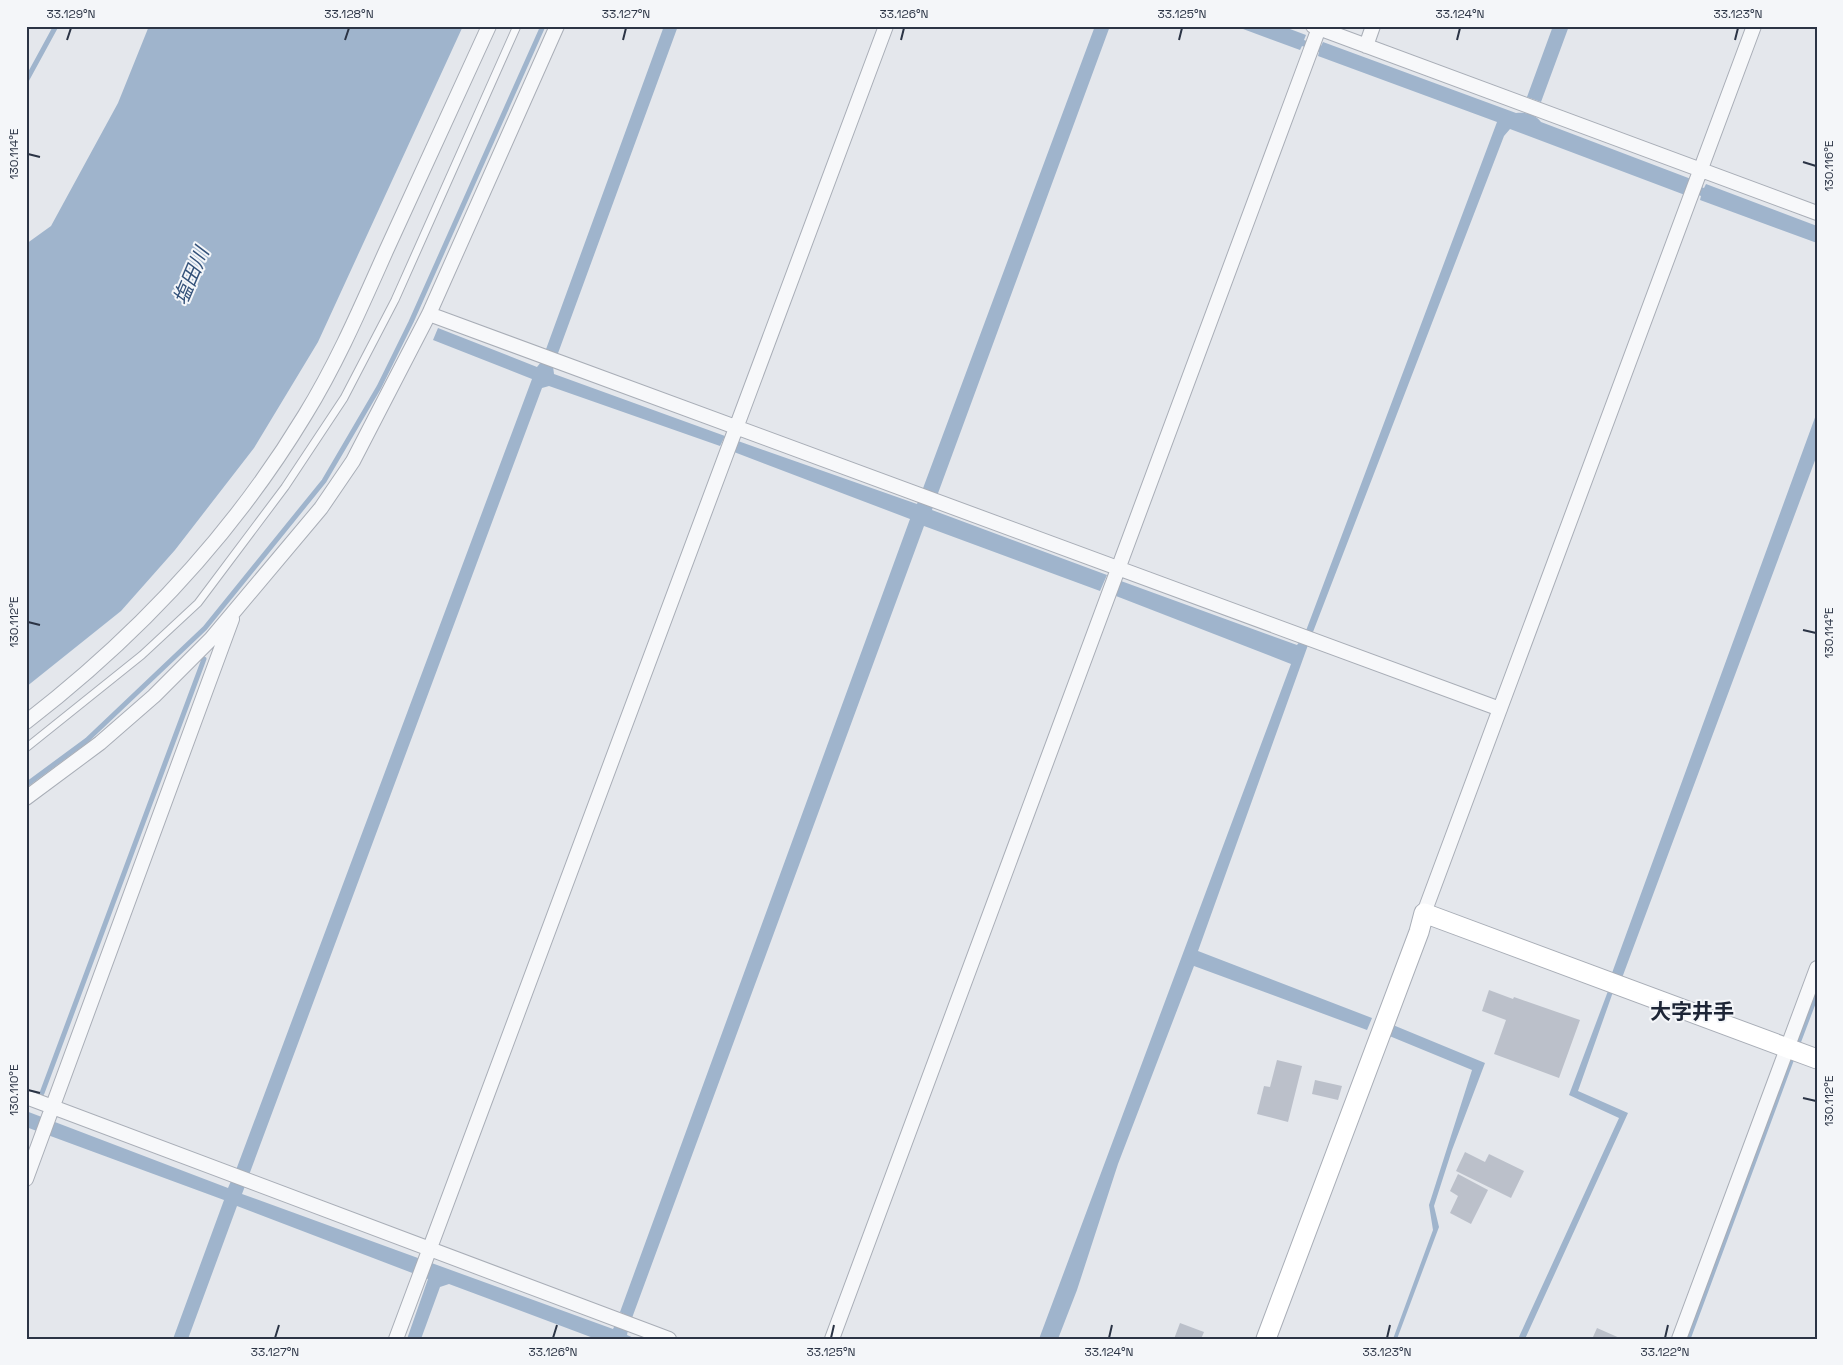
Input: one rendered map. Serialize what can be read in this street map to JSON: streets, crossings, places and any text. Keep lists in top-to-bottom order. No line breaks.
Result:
{"districts":["大字井手"],"water":["塩田川"],"coordinates":["33.129°N","33.128°N","33.127°N","33.126°N","33.125°N","33.124°N","33.123°N","130.114°E","130.116°E","130.112°E","130.110°E","33.122°N"]}
